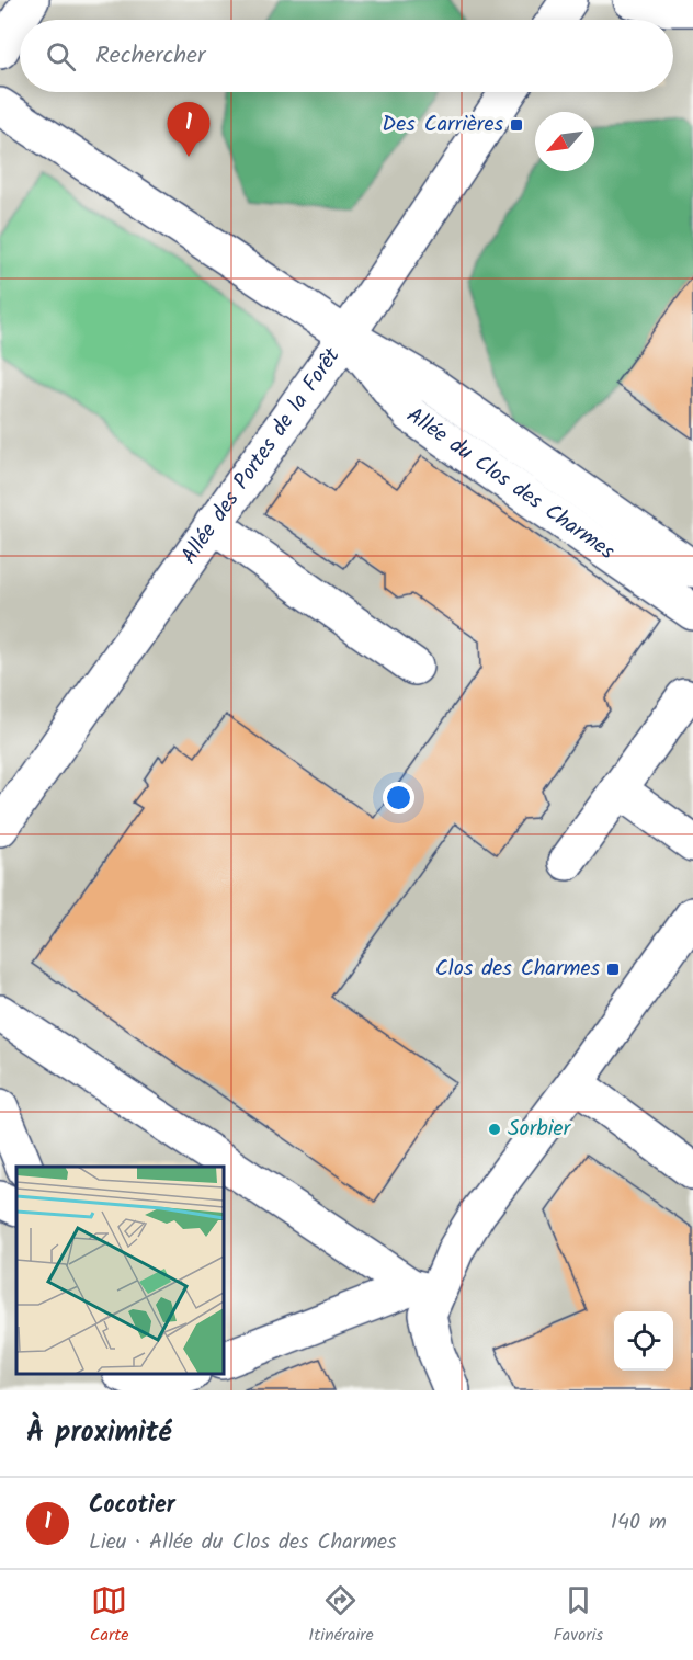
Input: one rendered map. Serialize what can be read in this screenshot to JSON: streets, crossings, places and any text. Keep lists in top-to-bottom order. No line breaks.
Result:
{"streets":{"street":["Allée des Portes de la Forêt","Allée du Clos des Charmes"]},"crossings":[["Allée des Portes de la Forêt","Allée du Clos des Charmes"]],"places":{"transit":["Des Carrières","Clos des Charmes"],"other":["Sorbier"]},"north":"bottom left","page":{"search":"Rechercher","pins":"1","heading":"À proximité","list":[{"mark":"1","name":"Cocotier","note":"Lieu · Allée du Clos des Charmes","value":"140 m"}],"nav":["Carte","Itinéraire","Favoris"]}}
